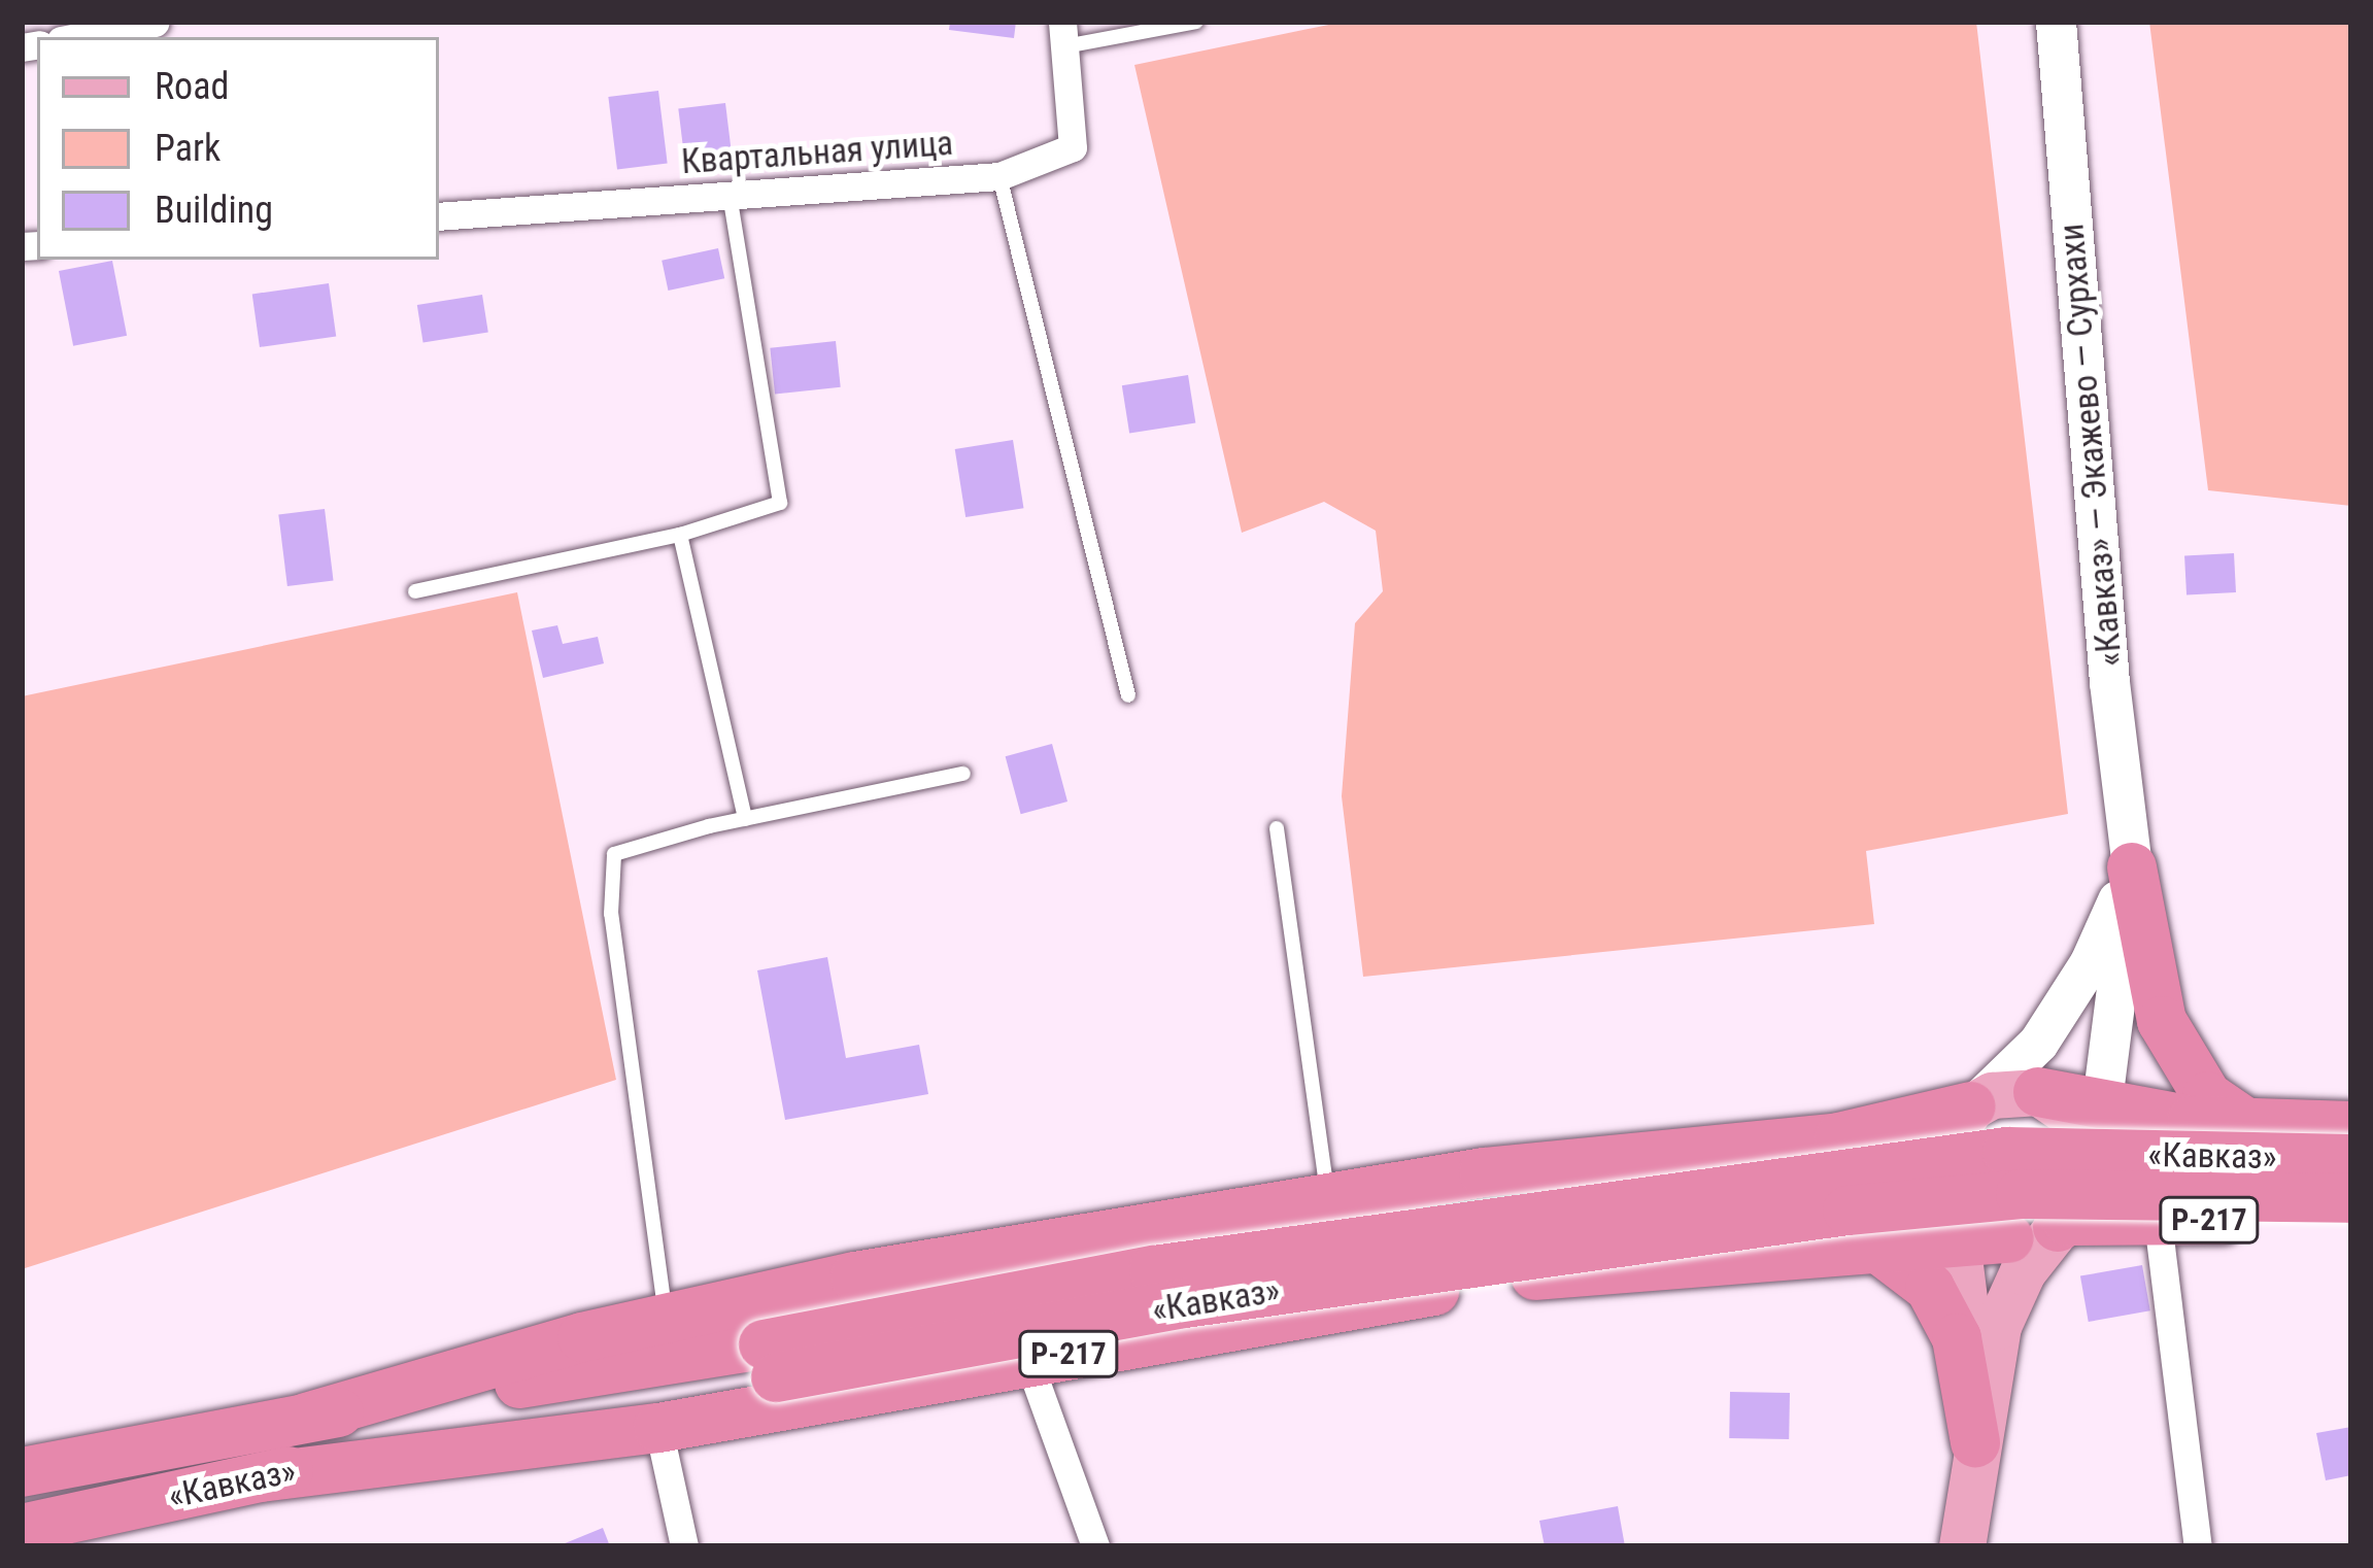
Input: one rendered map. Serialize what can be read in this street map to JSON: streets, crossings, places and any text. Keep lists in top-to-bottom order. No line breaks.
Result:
{"streets":{"highway":["«Кавказ»","Р-217"],"main road":["«Кавказ» — Экажево — Сурхахи"],"street":["Квартальная улица"]},"crossings":[["«Кавказ» — Экажево — Сурхахи","«Кавказ»"],["«Кавказ»","Р-217"]],"legend":["Road","Park","Building"]}
